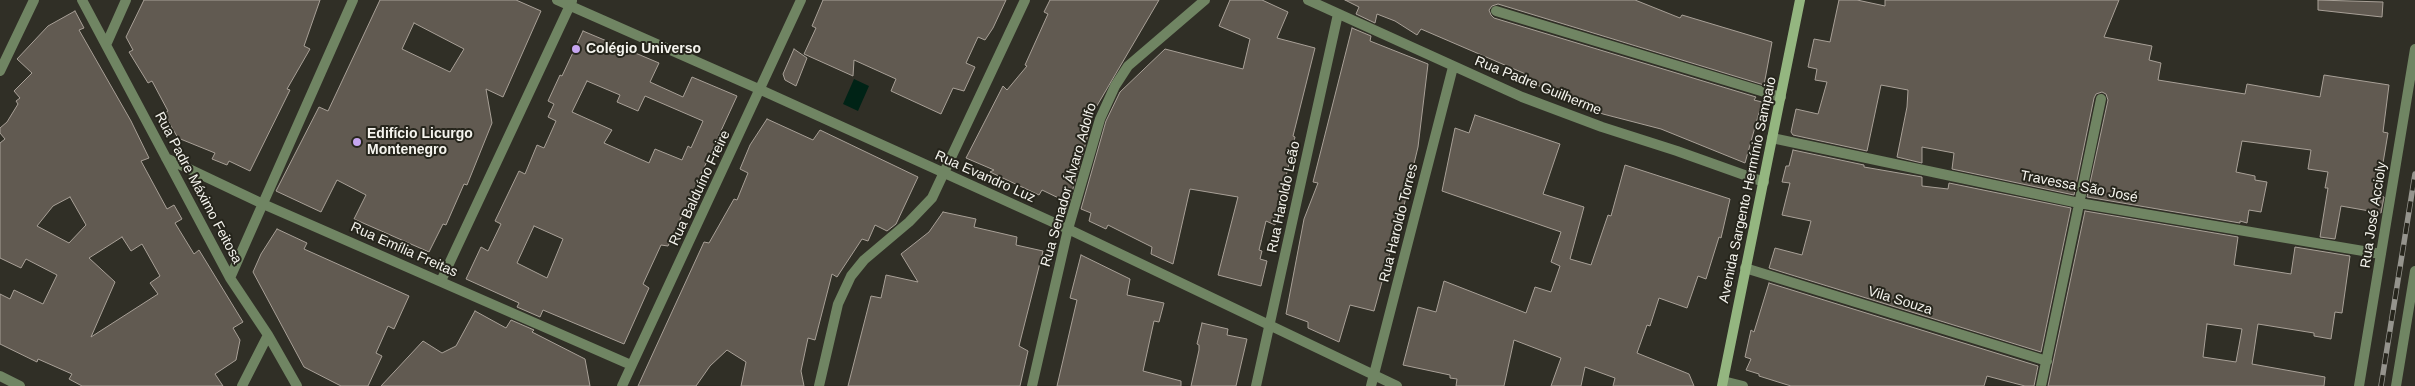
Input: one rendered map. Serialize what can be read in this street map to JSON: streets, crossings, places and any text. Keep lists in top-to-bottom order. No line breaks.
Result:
{"streets":{"main road":["Avenida Sargento Hermínio Sampaio"],"street":["Rua Padre Guilherme","Rua Evandro Luz","Rua Senador Álvaro Adolfo","Travessa São José","Rua Padre Máximo Feitosa","Rua Balduíno Freire","Rua Haroldo Leão","Rua José Accioly","Rua Haroldo Torres","Rua Emília Freitas","Vila Souza"]},"crossings":[["Rua Padre Guilherme","Avenida Sargento Hermínio Sampaio"],["Rua Padre Guilherme","Rua Haroldo Leão"],["Rua Padre Guilherme","Rua Haroldo Torres"],["Rua Evandro Luz","Rua Senador Álvaro Adolfo"],["Rua Evandro Luz","Rua Balduíno Freire"],["Rua Evandro Luz","Rua Haroldo Leão"],["Rua Evandro Luz","Rua Haroldo Torres"],["Travessa São José","Avenida Sargento Hermínio Sampaio"],["Travessa São José","Rua José Accioly"],["Rua Padre Máximo Feitosa","Rua Emília Freitas"],["Rua Balduíno Freire","Rua Emília Freitas"],["Avenida Sargento Hermínio Sampaio","Vila Souza"]],"places":["Colégio Universo","Edifício Licurgo Montenegro"]}
